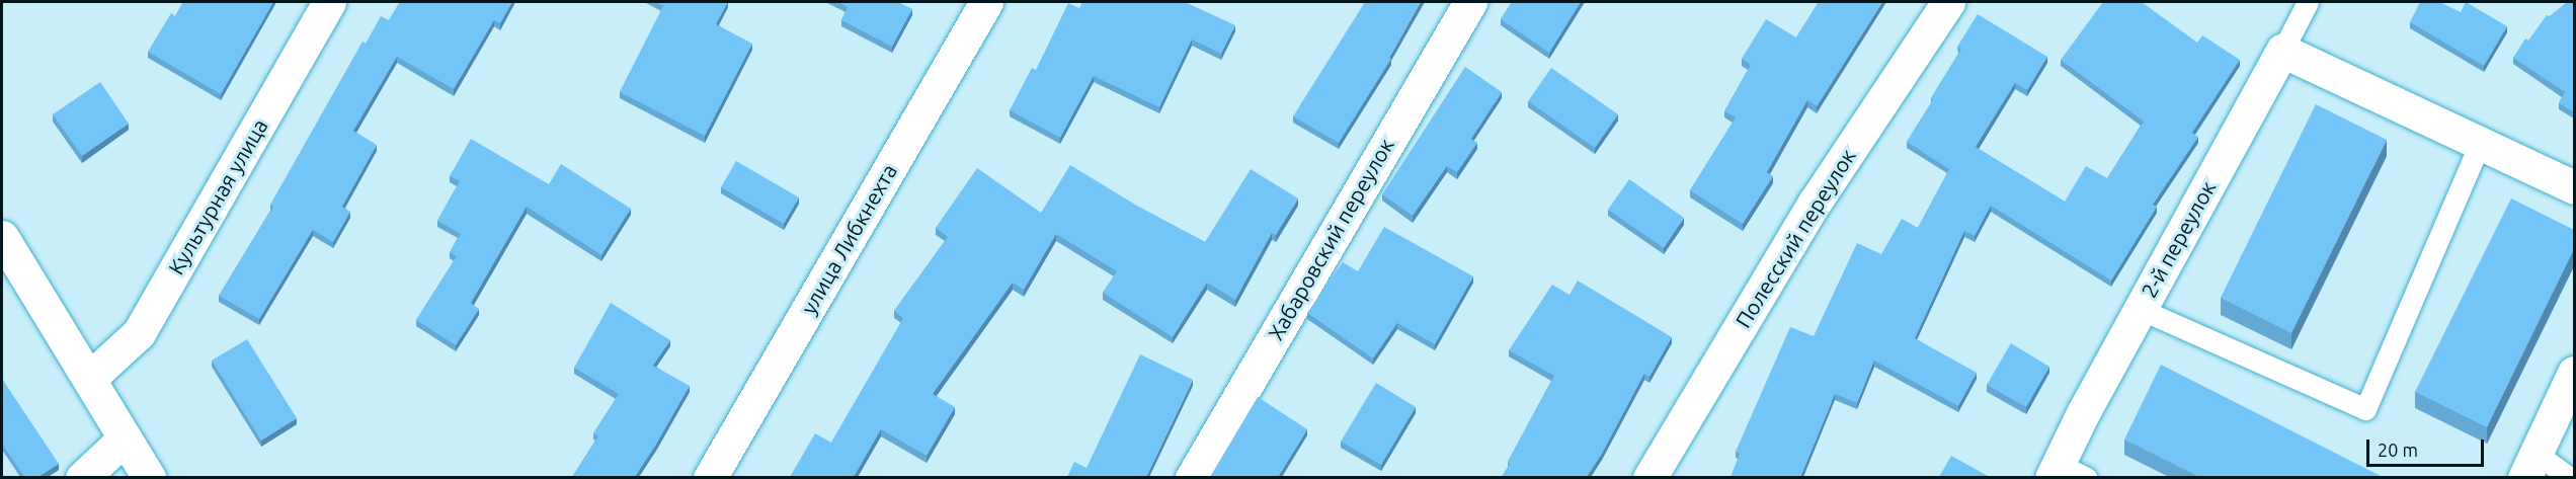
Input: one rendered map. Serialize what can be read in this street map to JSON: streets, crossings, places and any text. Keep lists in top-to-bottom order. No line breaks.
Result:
{"streets":{"street":["Культурная улица","Полесский переулок","улица Либкнехта","Хабаровский переулок","2-й переулок"]},"scale_bar":"20 m"}
